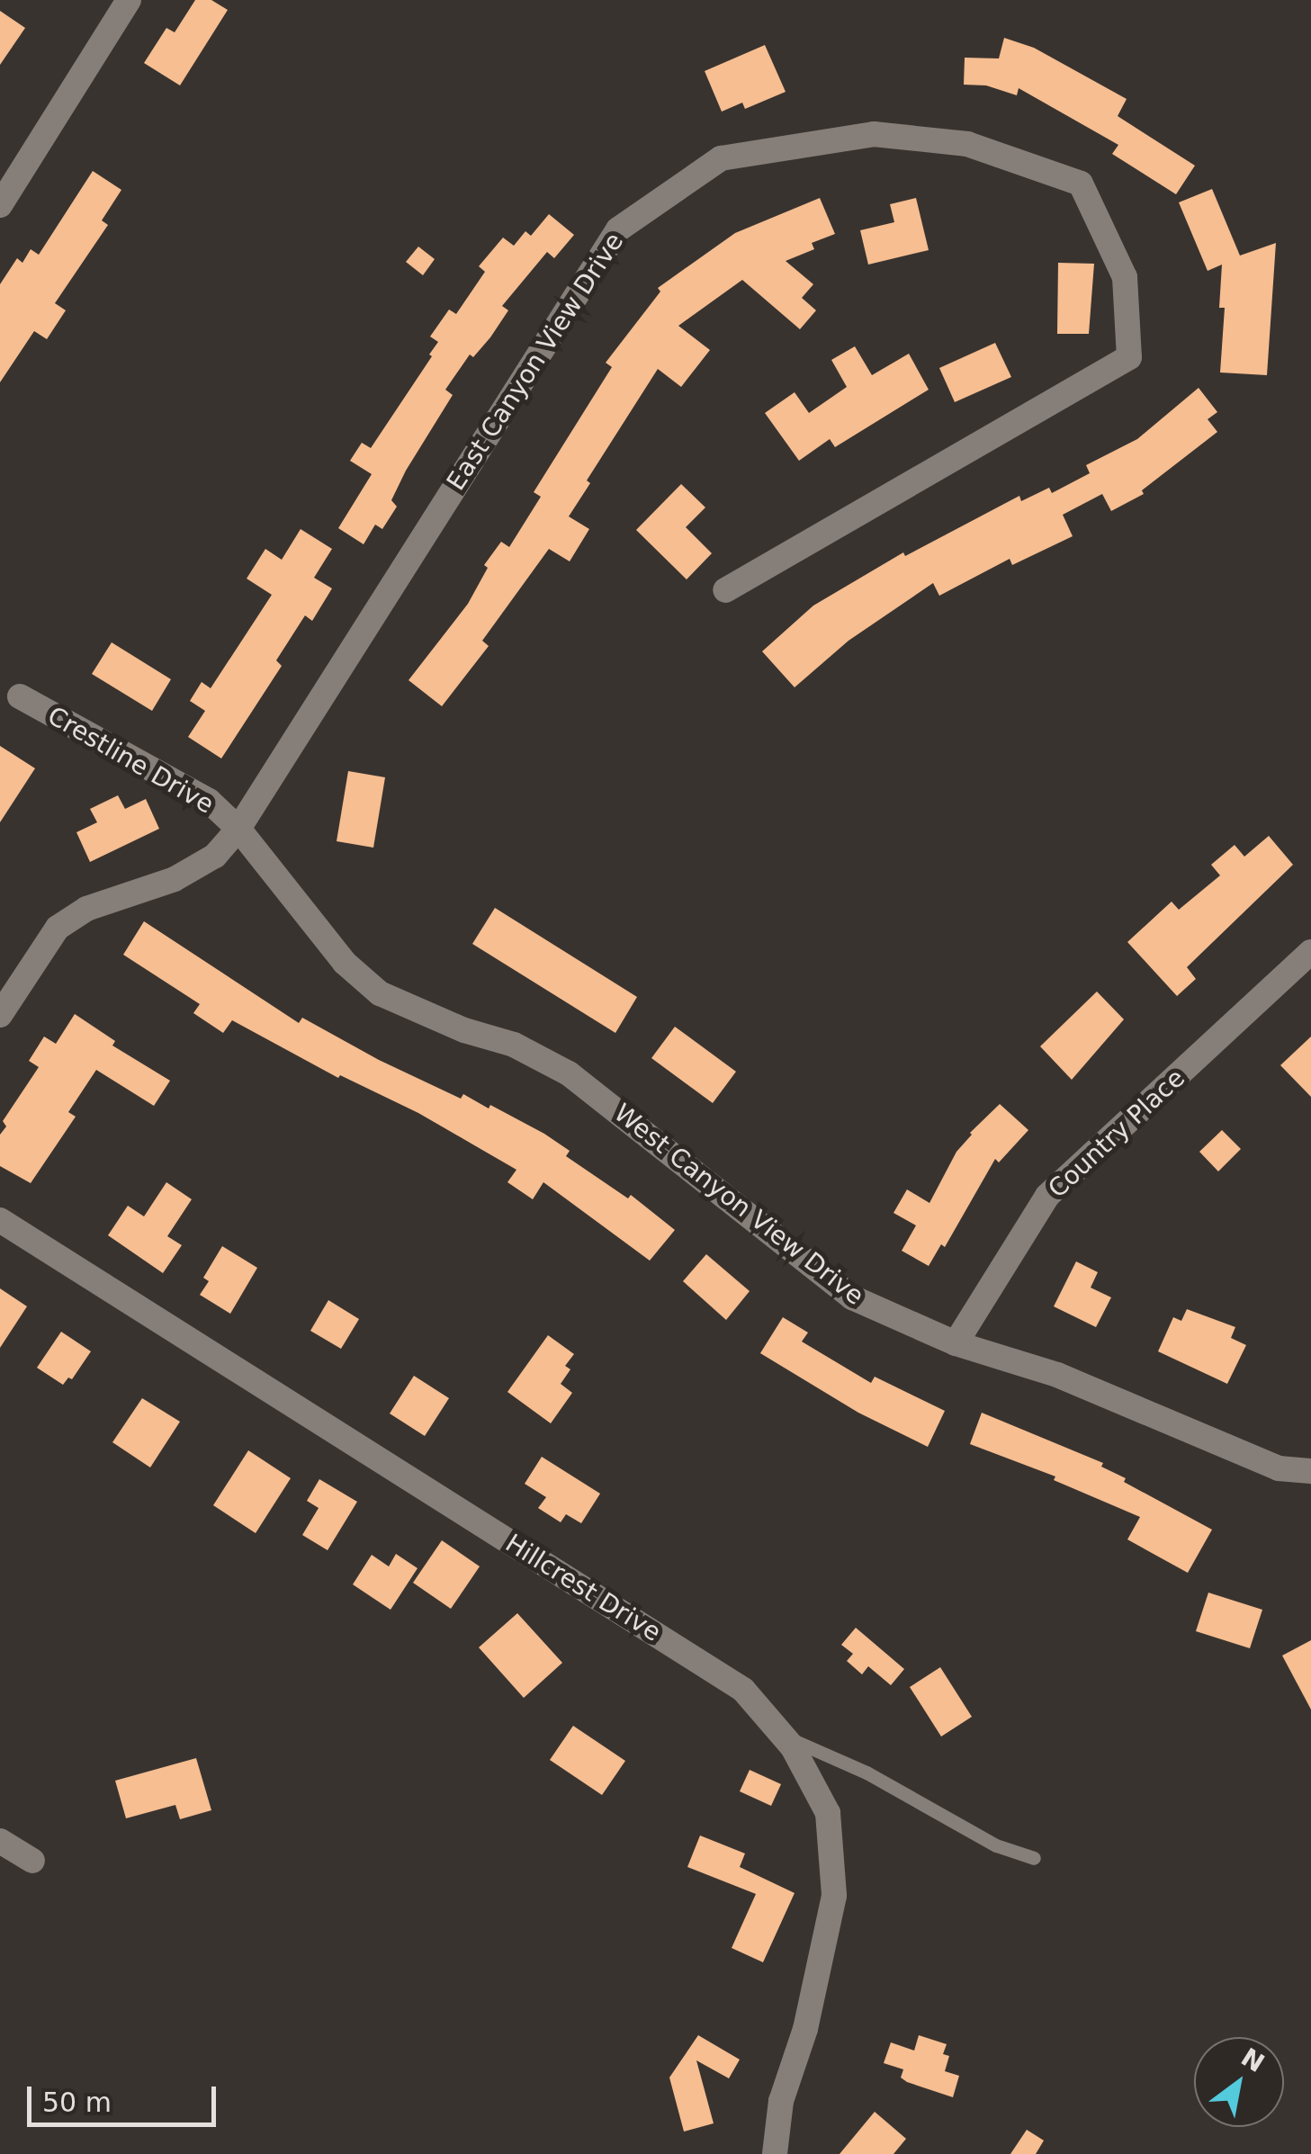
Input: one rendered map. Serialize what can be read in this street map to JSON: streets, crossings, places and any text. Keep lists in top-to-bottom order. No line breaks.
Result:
{"streets":{"street":["East Canyon View Drive","Crestline Drive","Country Place","West Canyon View Drive","Hillcrest Drive"]},"crossings":[["East Canyon View Drive","Crestline Drive"],["East Canyon View Drive","West Canyon View Drive"],["Crestline Drive","West Canyon View Drive"],["Country Place","West Canyon View Drive"]],"scale_bar":"50 m","north":"top right"}
